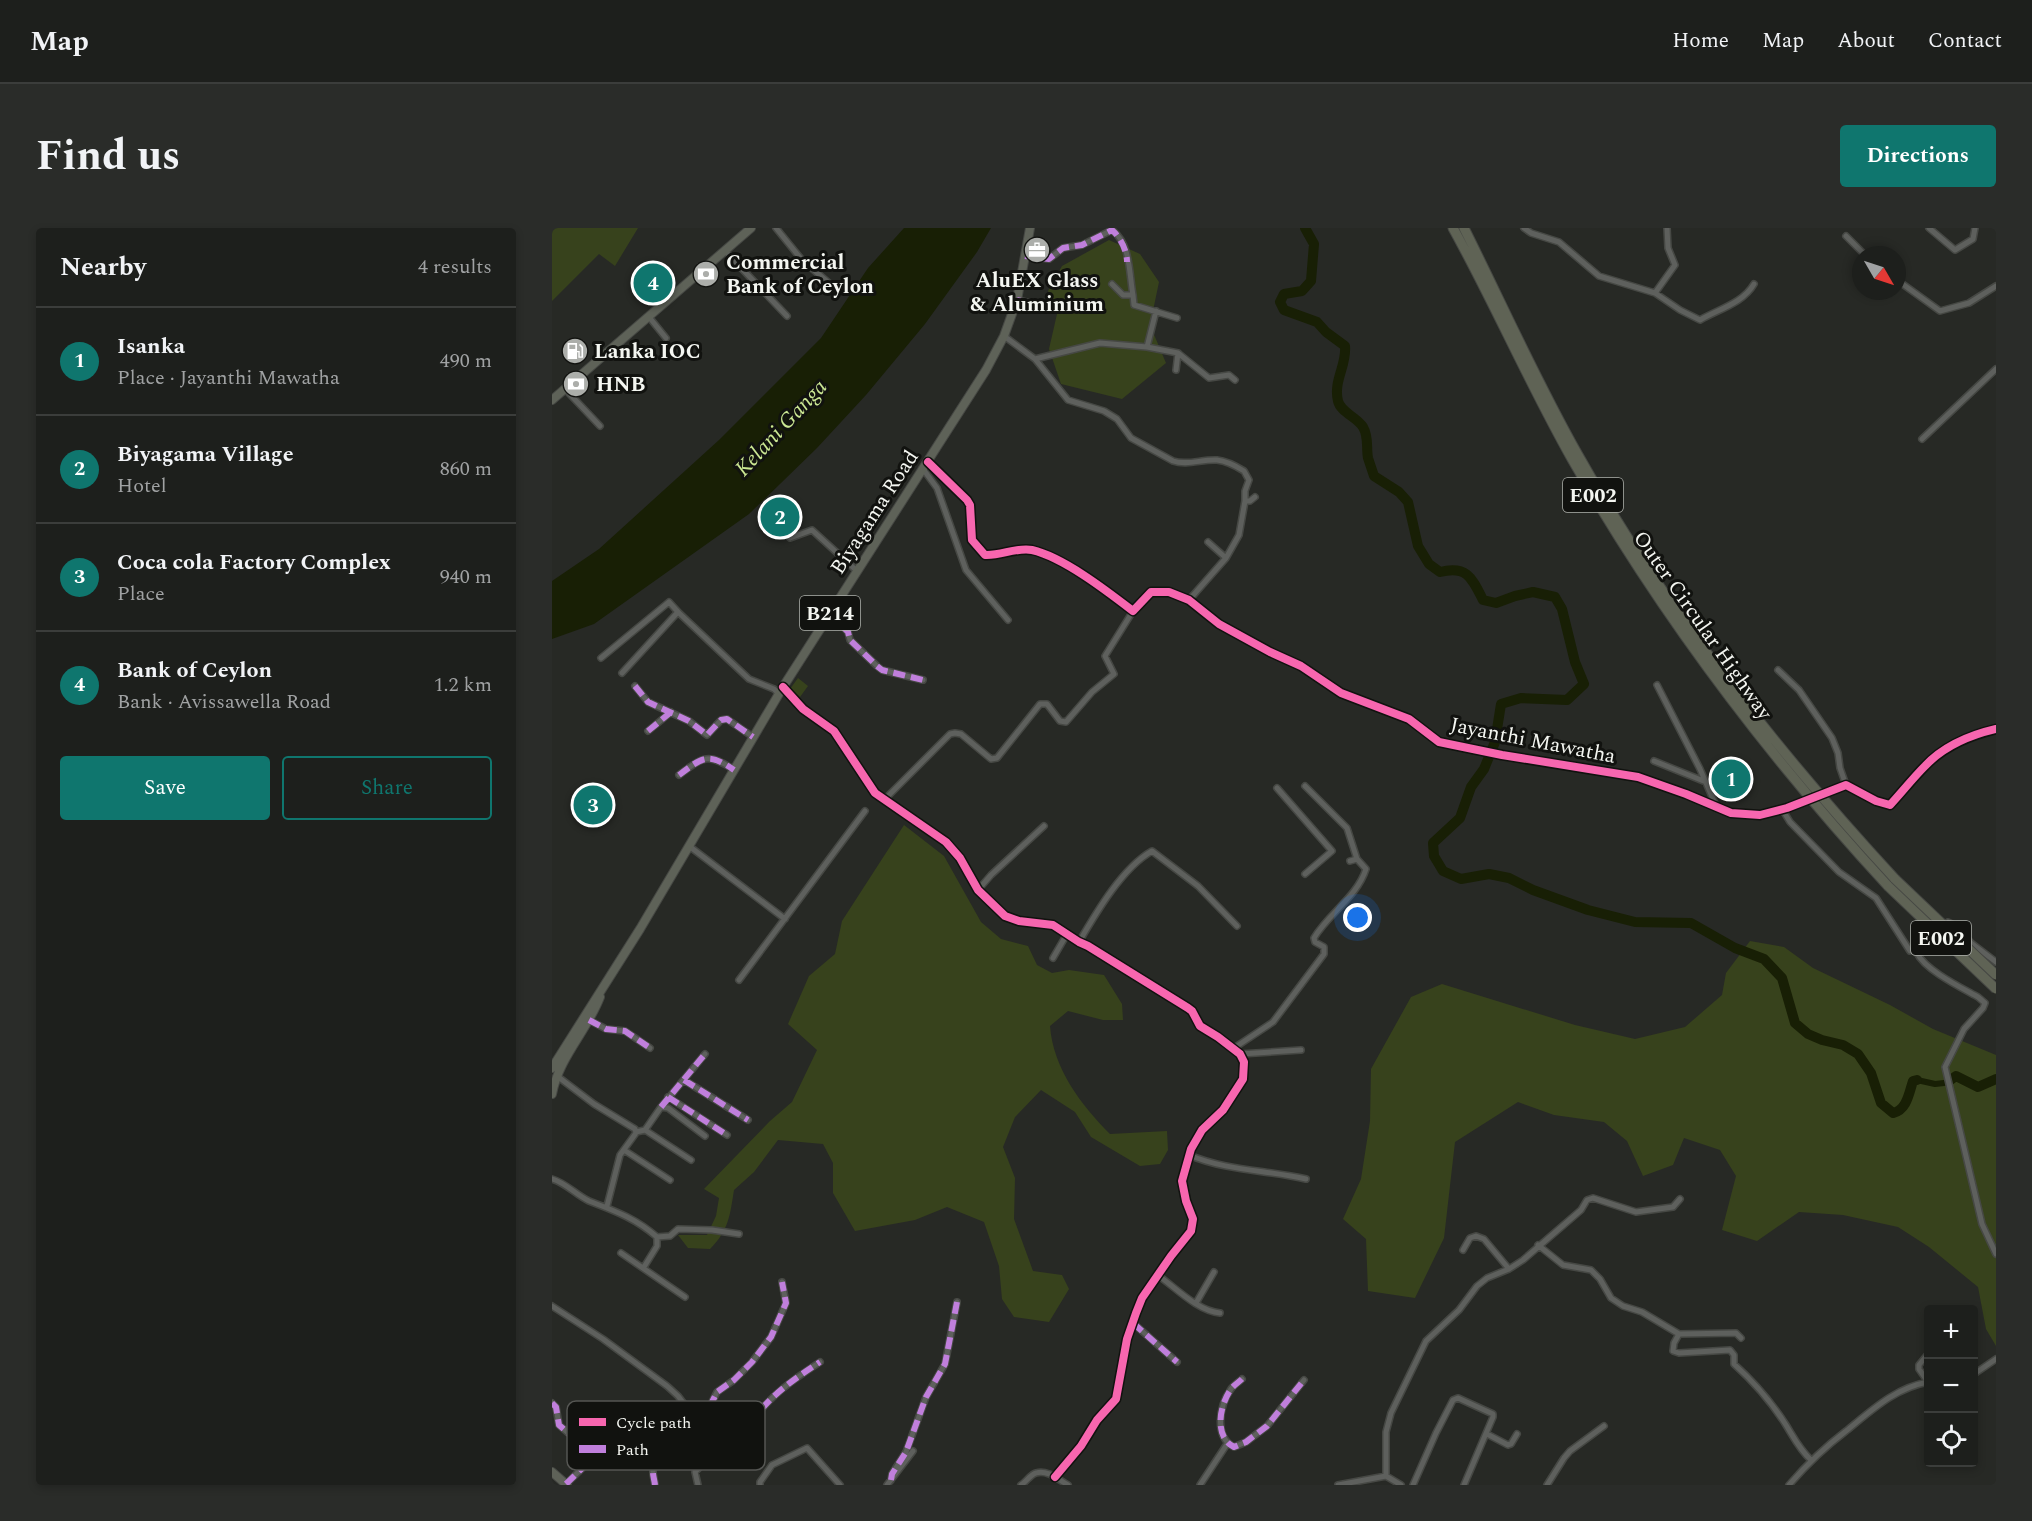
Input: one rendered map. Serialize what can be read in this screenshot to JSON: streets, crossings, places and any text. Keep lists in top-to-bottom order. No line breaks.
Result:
{"streets":{"highway":["E002","Outer Circular Highway"],"main road":["Biyagama Road","B214"],"street":["Jayanthi Mawatha"]},"crossings":[["Biyagama Road","B214"]],"water":["Kelani Ganga"],"places":{"office":["AluEX Glass & Aluminium"],"bank":["Commercial Bank of Ceylon","HNB"],"fuel station":["Lanka IOC"]},"legend":["Cycle path","Path"],"north":"bottom right","page":{"header":"Map","nav":["Home","Map","About","Contact"],"title":"Find us","buttons":["Directions",["Save","Share"]],"heading":["Nearby","4 results"],"pins":["4","2","1","3"],"list":[{"mark":"1","name":"Isanka","note":"Place · Jayanthi Mawatha","value":"490 m"},{"mark":"2","name":"Biyagama Village","note":"Hotel","value":"860 m"},{"mark":"3","name":"Coca cola Factory Complex","note":"Place","value":"940 m"},{"mark":"4","name":"Bank of Ceylon","note":"Bank · Avissawella Road","value":"1.2 km"}],"map_buttons":["+","−"]}}
